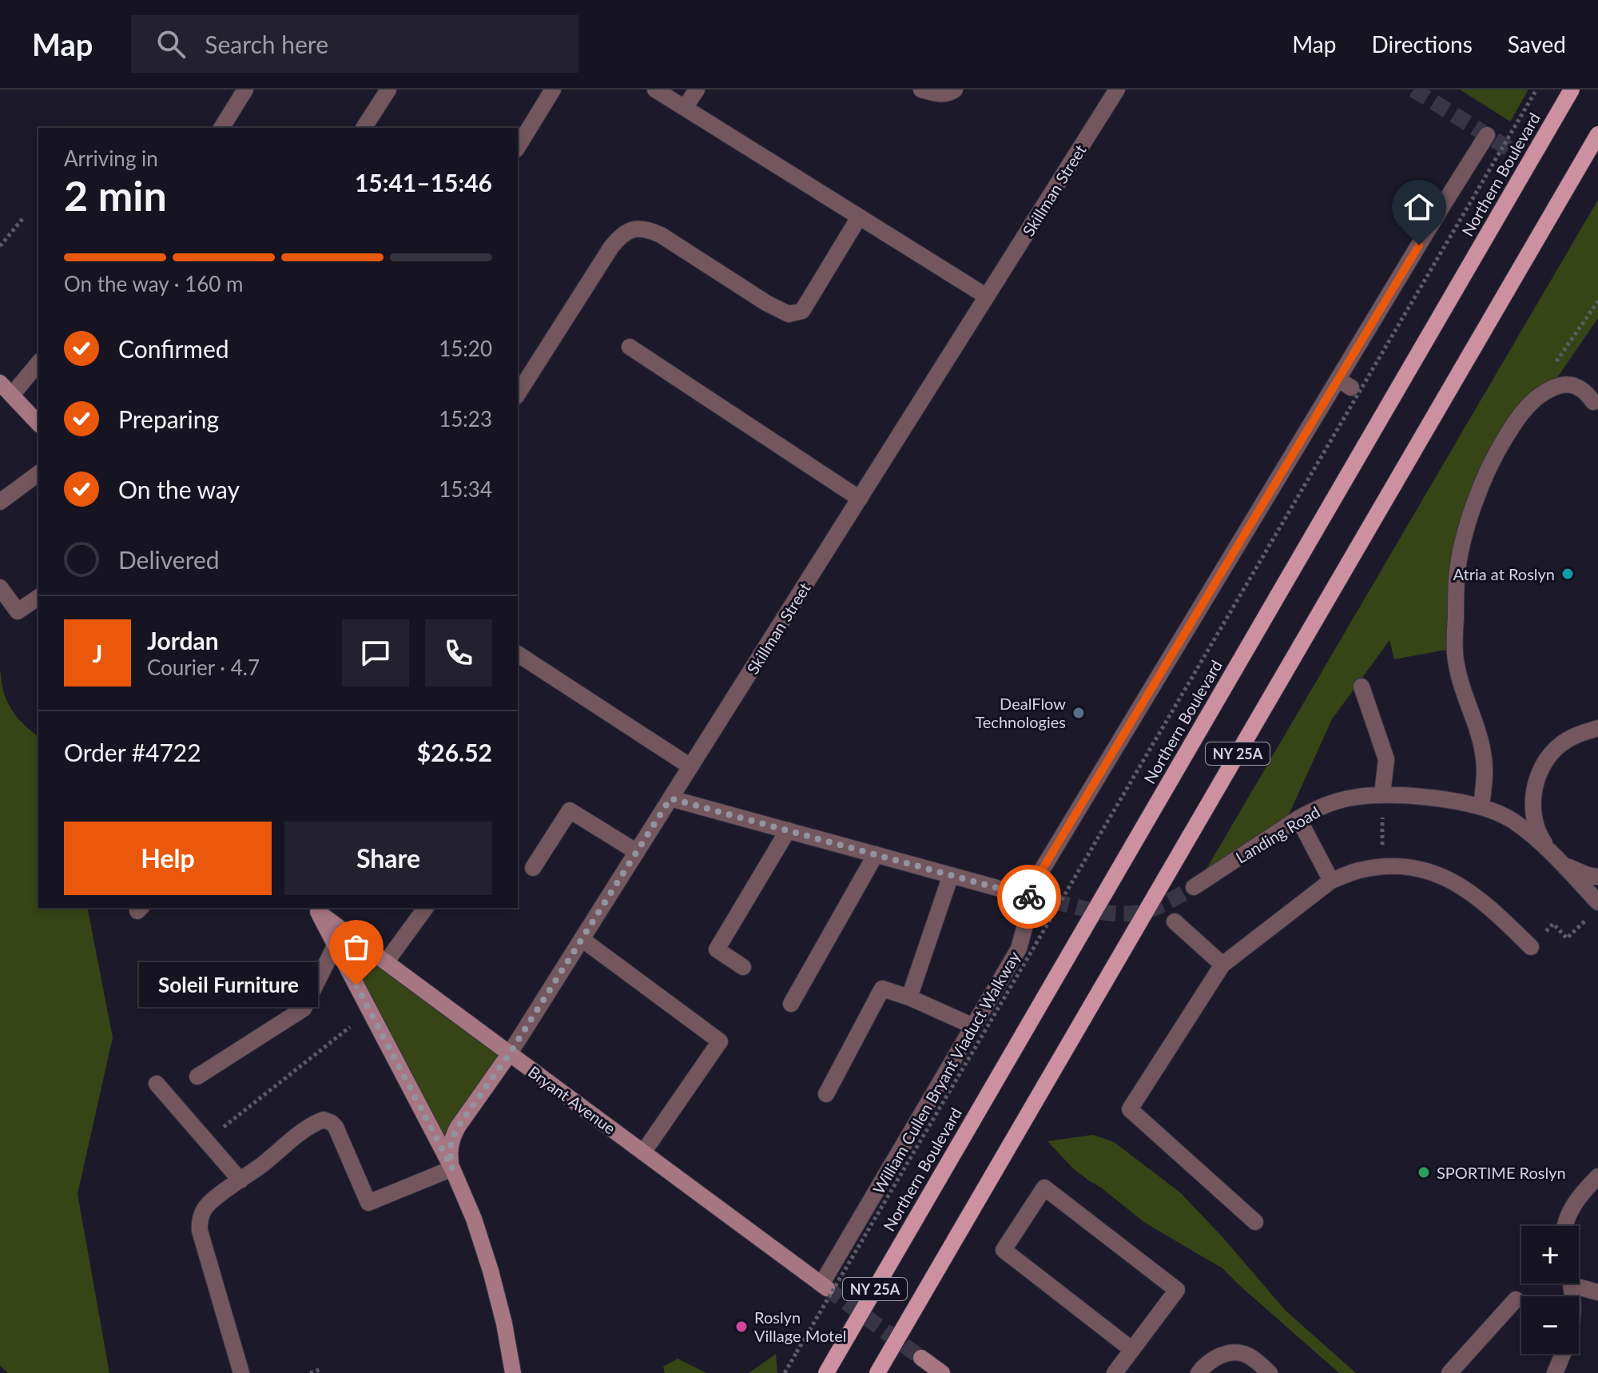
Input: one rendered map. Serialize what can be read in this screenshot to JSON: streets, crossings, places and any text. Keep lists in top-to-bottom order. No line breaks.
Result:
{"streets":{"main road":["Northern Boulevard","Skillman Street","NY 25A","Bryant Avenue"],"street":["Landing Road"],"path":["William Cullen Bryant Viaduct Walkway"]},"crossings":[["Skillman Street","Bryant Avenue"]],"places":["Atria at Roslyn","DealFlow Technologies","Soleil Furniture","SPORTIME Roslyn","Roslyn Village Motel"],"page":{"header":"Map","search":"Search here","nav":["Map","Directions","Saved"],"heading":["2 min","Arriving in","15:41–15:46"],"panel":["Jordan","Courier · 4.7","Order #4722","$26.52"],"bar":"On the way · 160 m","list":[["Confirmed","15:20"],["Preparing","15:23"],["On the way","15:34"],"Delivered"],"round":"J","buttons":["Help","Share"],"bubble":"Soleil Furniture","map_buttons":["+","−"]}}
